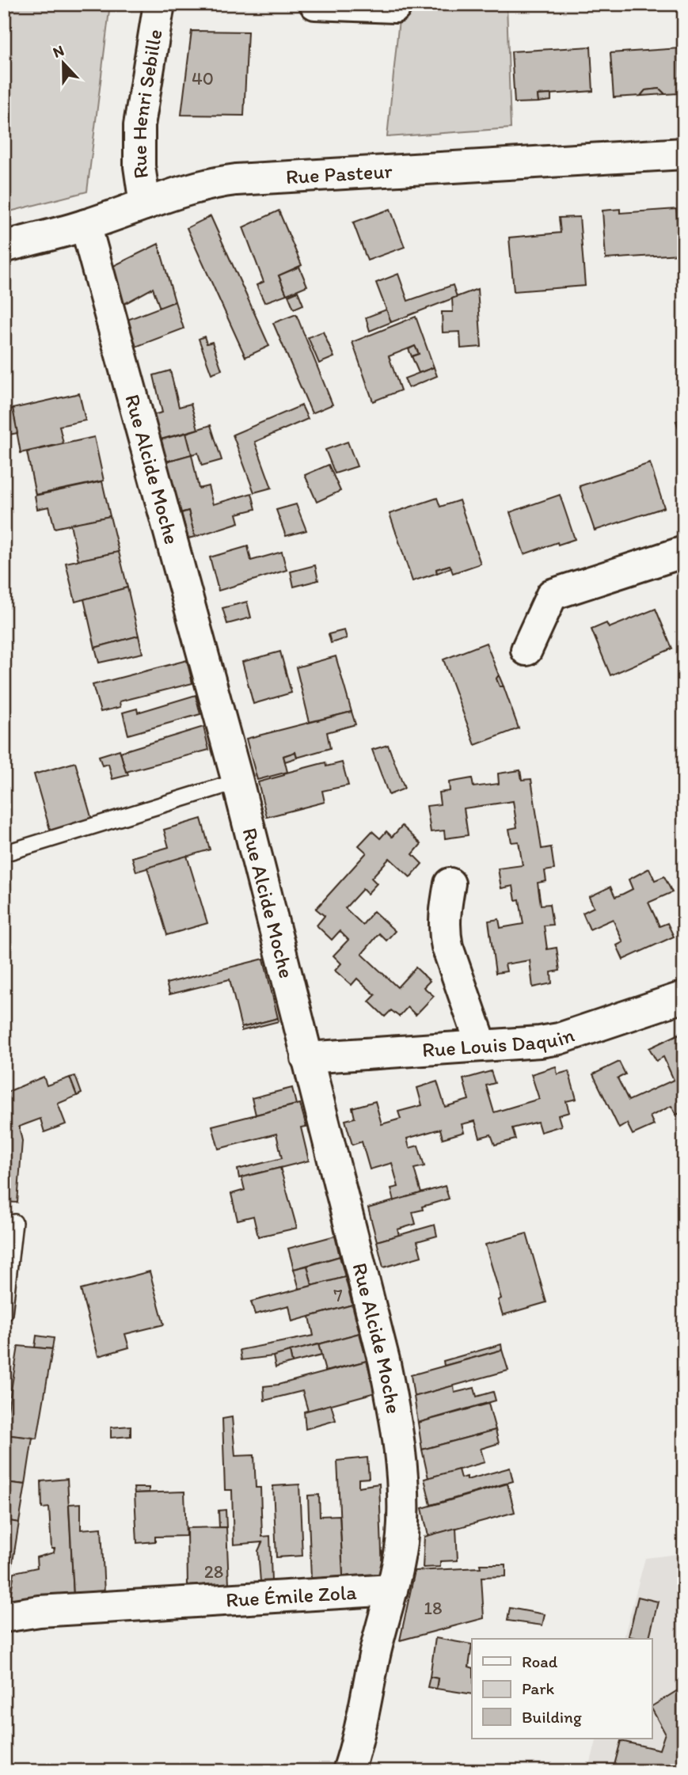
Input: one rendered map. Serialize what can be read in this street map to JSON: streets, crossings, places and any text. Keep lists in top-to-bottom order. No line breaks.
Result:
{"streets":{"street":["Rue Henri Sebille","Rue Pasteur","Rue Alcide Moche","Rue Louis Daquin","Rue Émile Zola"]},"crossings":[["Rue Henri Sebille","Rue Pasteur"],["Rue Pasteur","Rue Alcide Moche"],["Rue Alcide Moche","Rue Louis Daquin"],["Rue Alcide Moche","Rue Émile Zola"]],"house_numbers":["40","7","28","18"],"legend":["Road","Park","Building"],"north":"top"}
